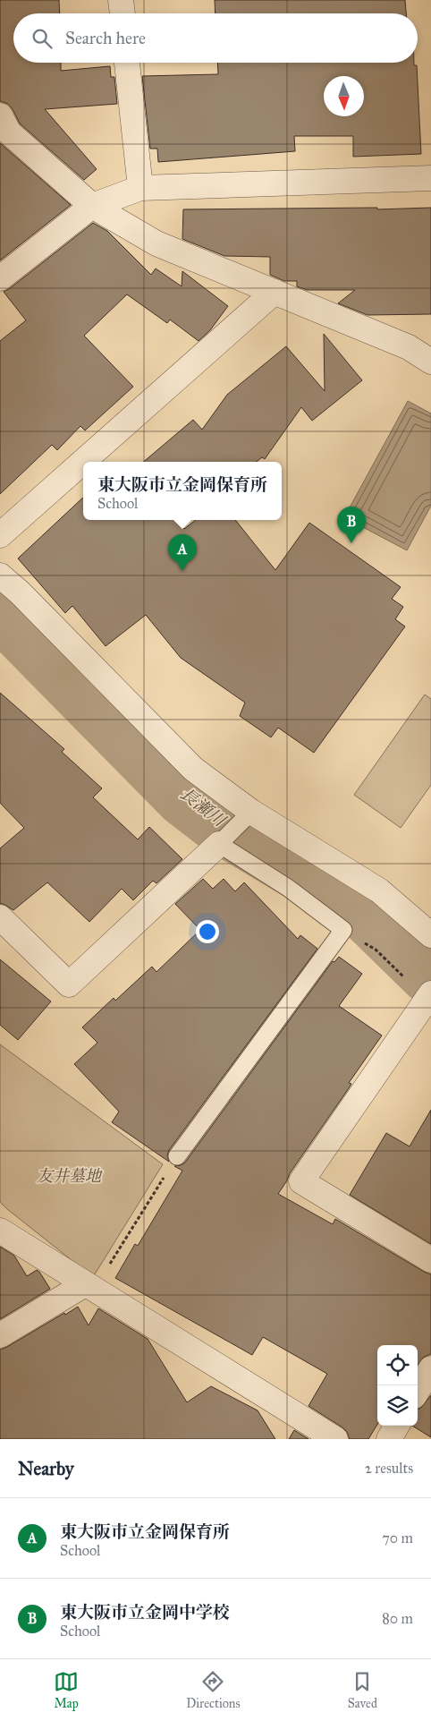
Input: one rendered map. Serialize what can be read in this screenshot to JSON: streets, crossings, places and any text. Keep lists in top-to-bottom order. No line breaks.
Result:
{"water":["長瀬川"],"parks":["友井墓地"],"north":"bottom","page":{"search":"Search here","popup":["東大阪市立金岡保育所","School"],"pins":["B","A"],"heading":["Nearby","2 results"],"list":[{"mark":"A","name":"東大阪市立金岡保育所","note":"School","value":"70 m"},{"mark":"B","name":"東大阪市立金岡中学校","note":"School","value":"80 m"}],"nav":["Map","Directions","Saved"]}}
